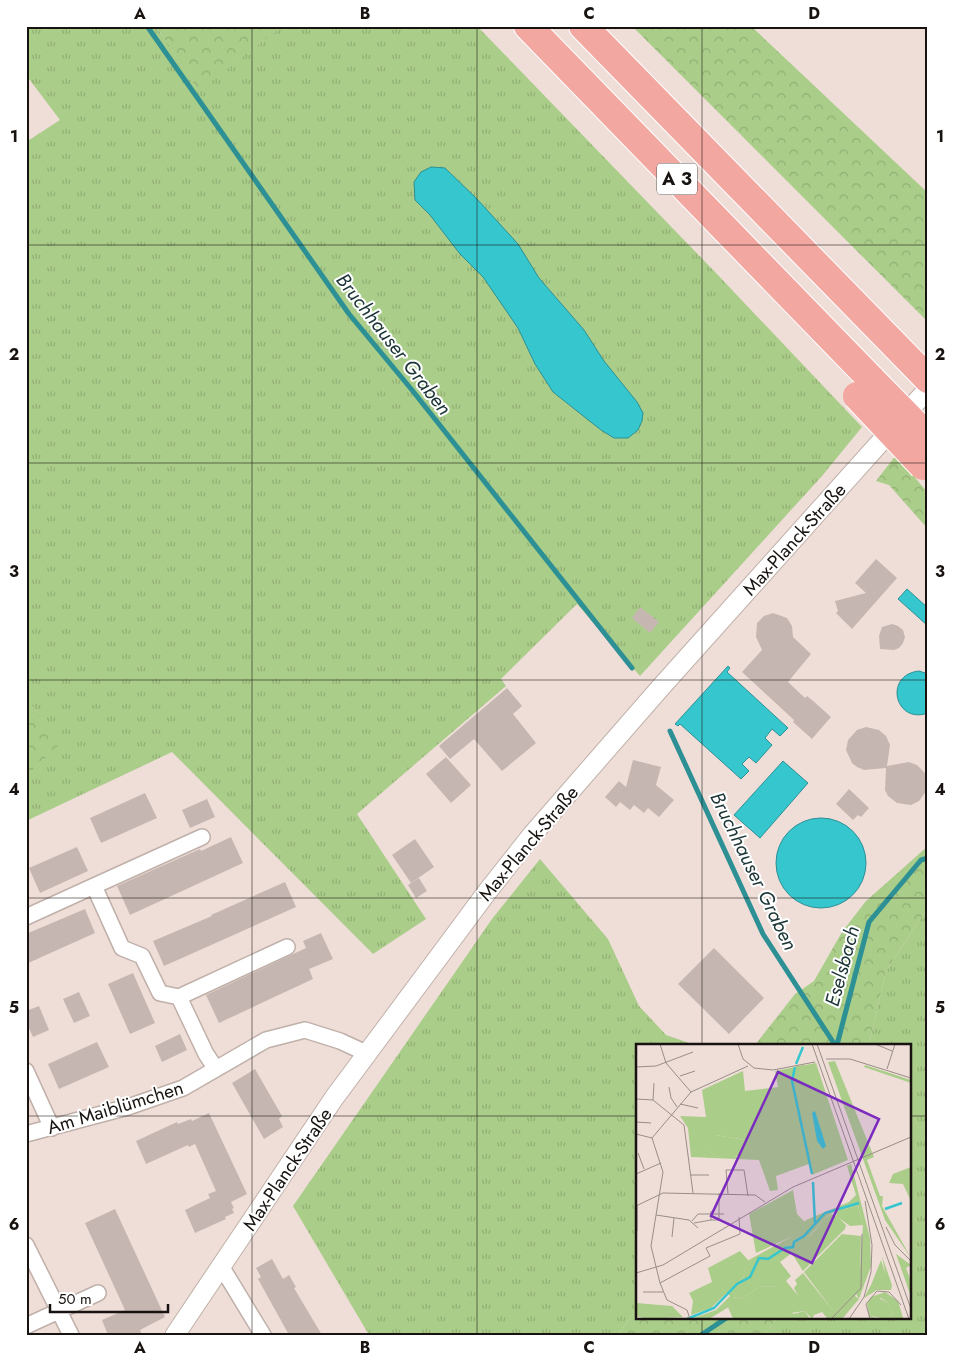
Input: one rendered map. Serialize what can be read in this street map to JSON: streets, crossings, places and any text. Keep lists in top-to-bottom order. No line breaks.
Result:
{"streets":{"highway":["A 3"],"street":["Max-Planck-Straße","Am Maiblümchen"]},"crossings":[["Max-Planck-Straße","Am Maiblümchen"]],"water":["Bruchhauser Graben","Eselsbach"],"scale_bar":"50 m","grid":{"columns":["A","B","C","D"],"rows":["1","2","3","4","5","6"]}}
